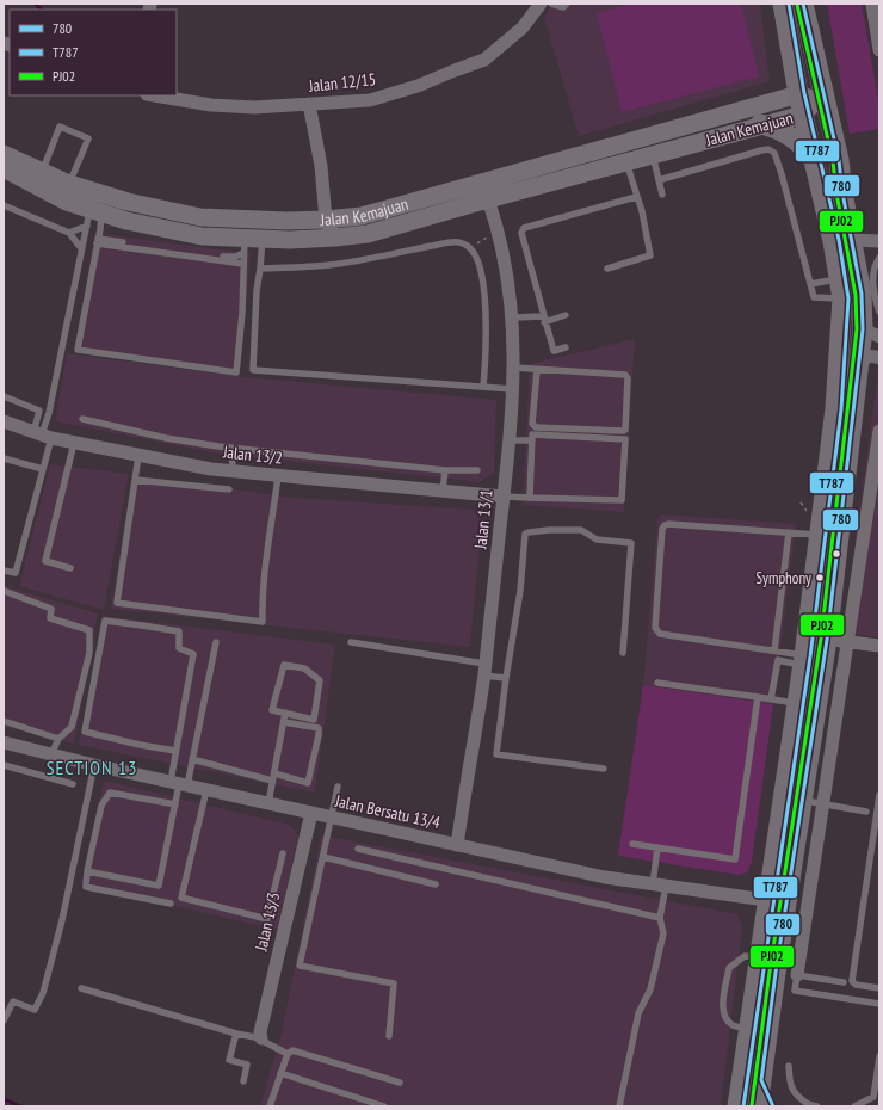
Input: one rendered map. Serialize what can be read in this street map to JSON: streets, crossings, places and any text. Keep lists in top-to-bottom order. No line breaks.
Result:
{"streets":{"main road":["Jalan Kemajuan"],"street":["Jalan 12/15","Jalan 13/2","Jalan 13/1","Jalan Bersatu 13/4","Jalan 13/3"]},"crossings":[["Jalan Kemajuan","Jalan 13/1"],["Jalan 13/2","Jalan 13/1"],["Jalan 13/1","Jalan Bersatu 13/4"],["Jalan Bersatu 13/4","Jalan 13/3"]],"districts":["SECTION 13"],"places":["Symphony"],"lines":["transit line 780","transit line T787","transit line PJ02"],"legend":["780","T787","PJ02"]}
